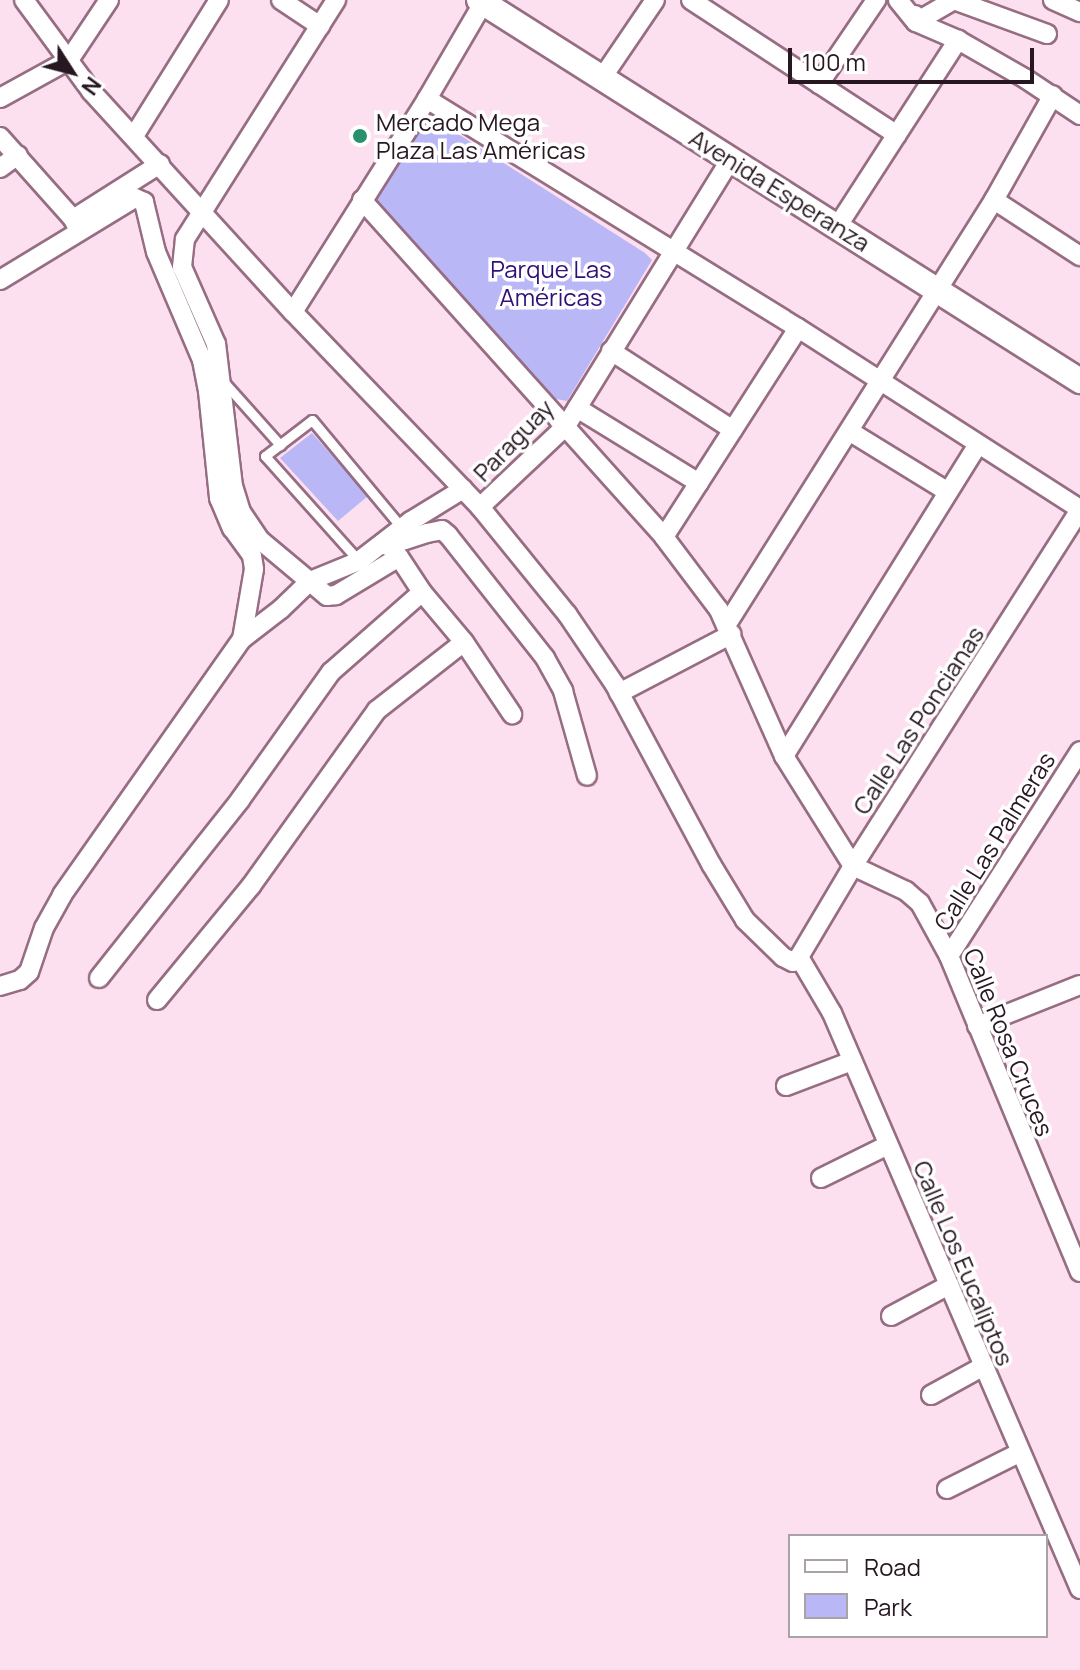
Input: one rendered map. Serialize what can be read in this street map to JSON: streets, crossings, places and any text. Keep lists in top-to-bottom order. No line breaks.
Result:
{"streets":{"street":["Avenida Esperanza","Paraguay","Calle Las Poncianas","Calle Las Palmeras","Calle Rosa Cruces","Calle Los Eucaliptos"]},"crossings":[["Avenida Esperanza","Paraguay"],["Calle Las Poncianas","Calle Rosa Cruces"],["Calle Las Poncianas","Calle Los Eucaliptos"],["Calle Las Palmeras","Calle Rosa Cruces"]],"parks":["Parque Las Américas"],"places":["Mercado Mega Plaza Las Américas"],"legend":["Road","Park"],"scale_bar":"100 m","north":"bottom right"}
